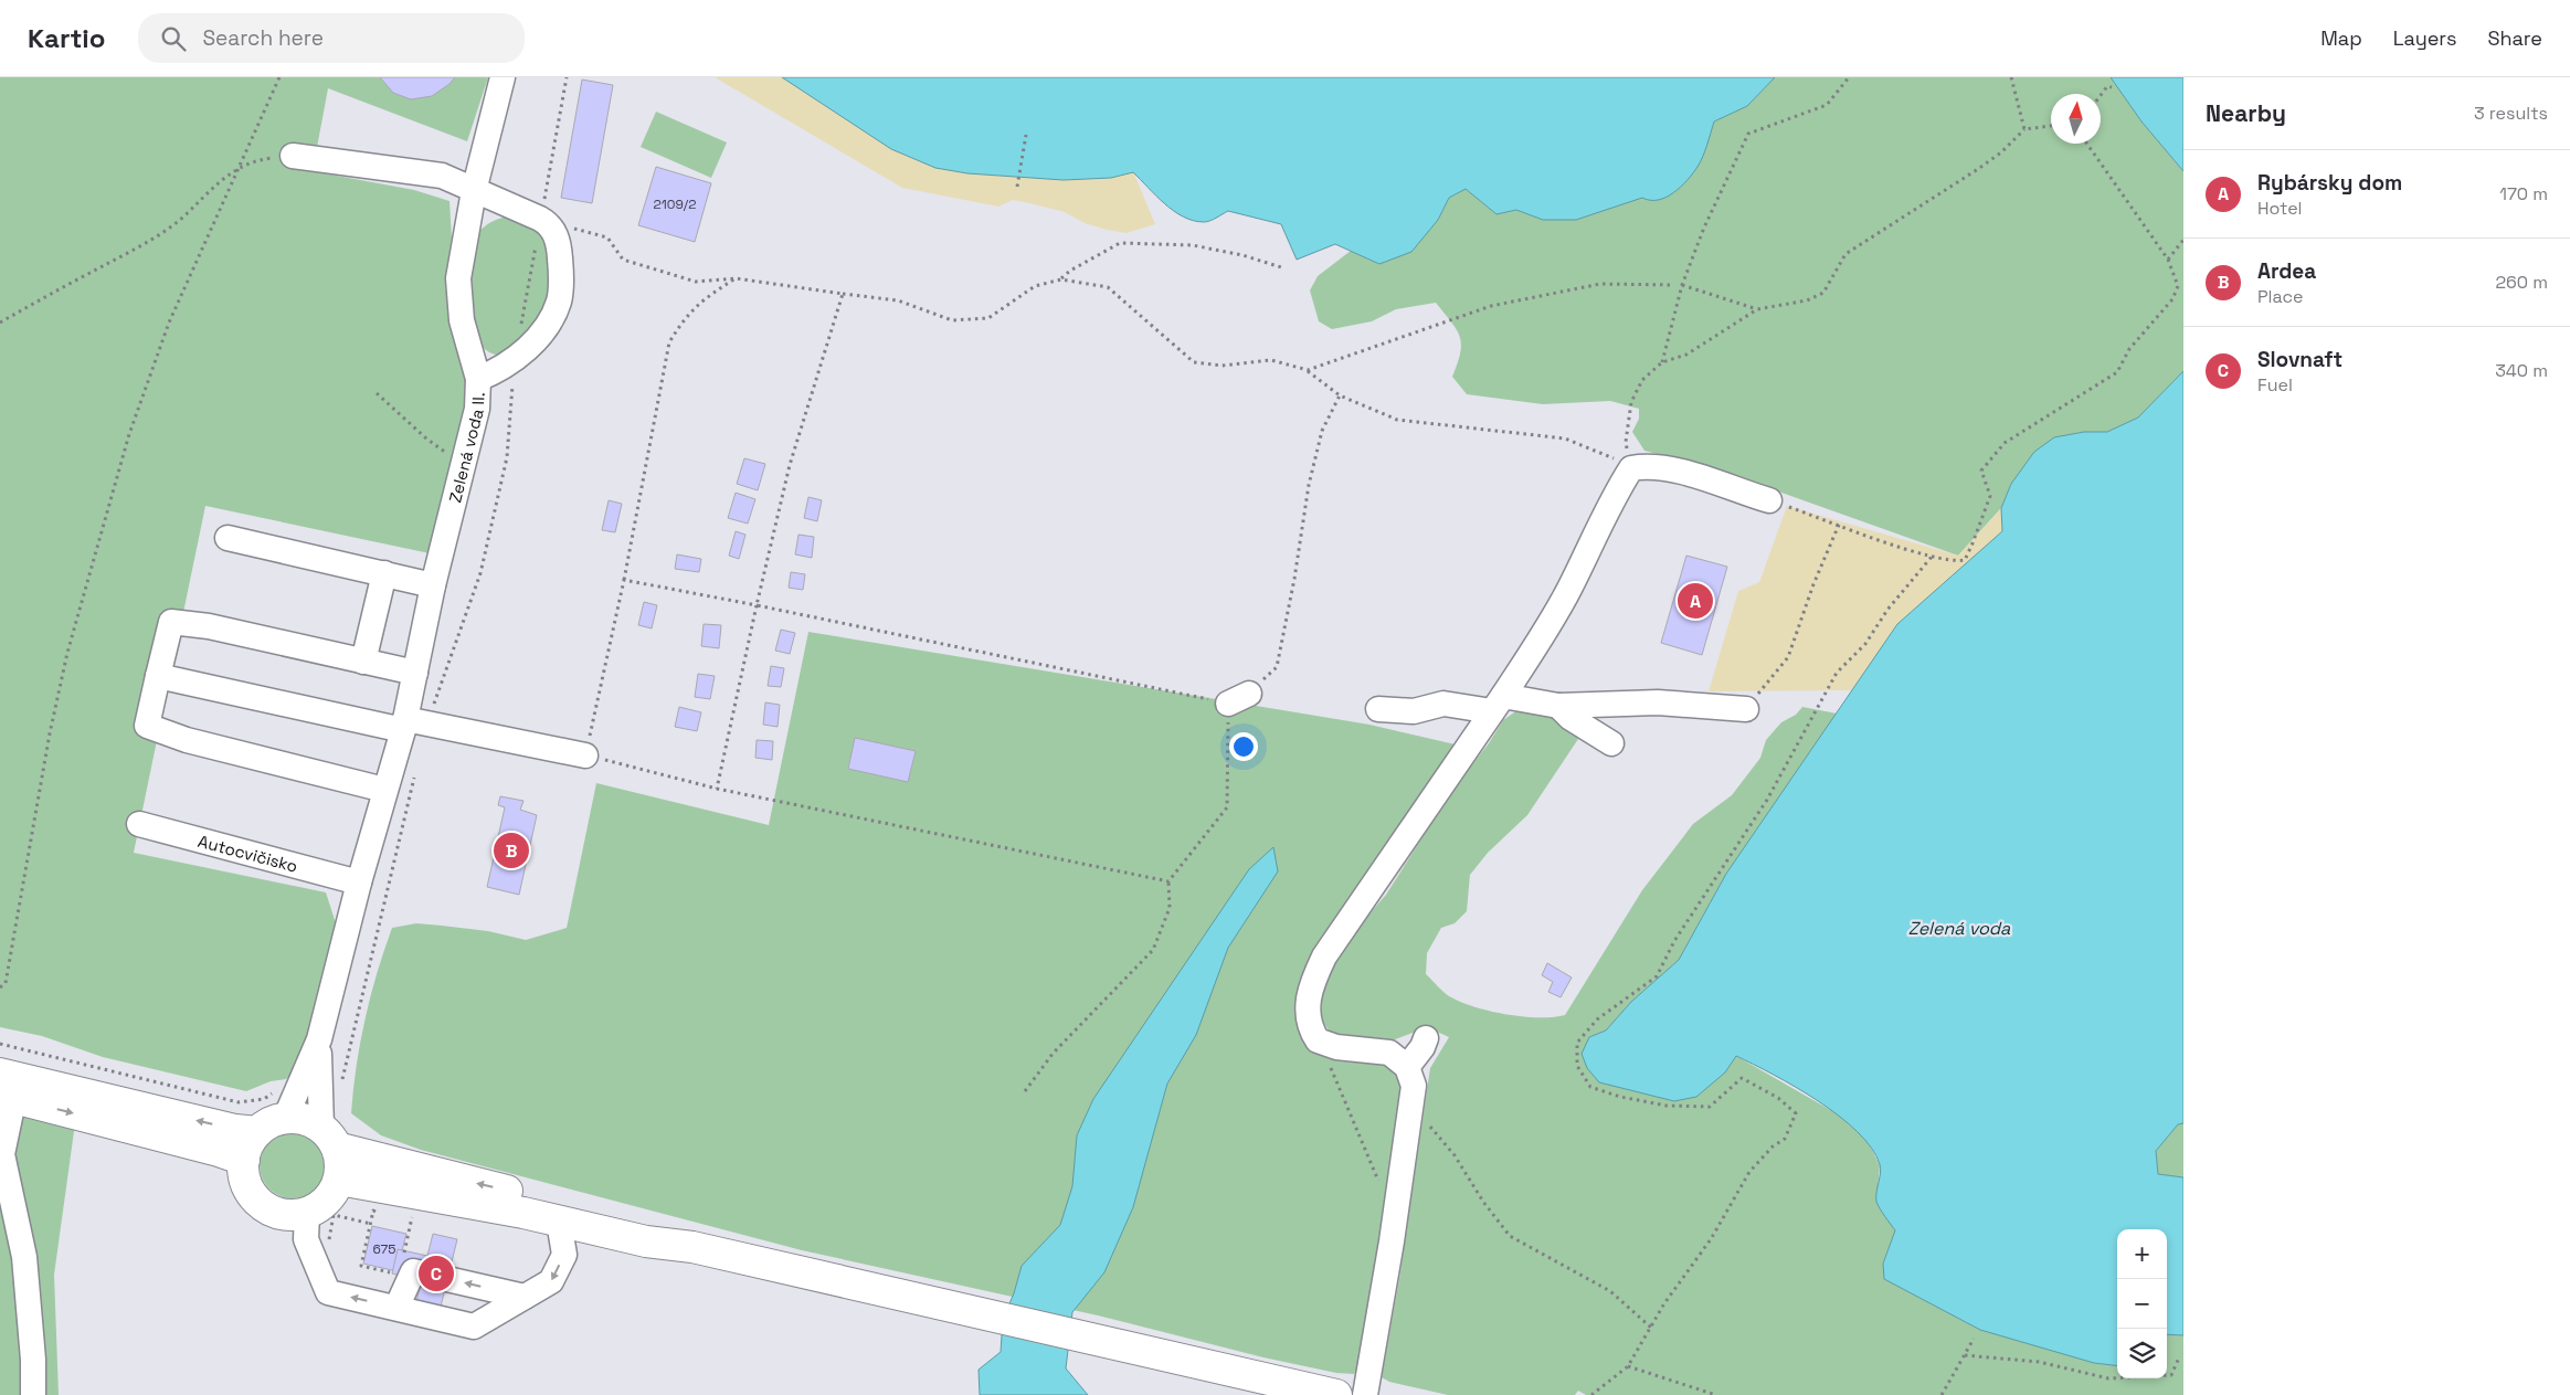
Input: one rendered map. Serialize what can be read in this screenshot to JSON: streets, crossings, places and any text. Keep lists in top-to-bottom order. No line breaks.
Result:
{"streets":{"lane":["Zelená voda II.","Autocvičisko"]},"crossings":[["Zelená voda II.","Autocvičisko"]],"water":["Zelená voda"],"house_numbers":["2109/2","675"],"north":"top","page":{"header":"Kartio","search":"Search here","nav":["Map","Layers","Share"],"heading":["Nearby","3 results"],"list":[{"mark":"A","name":"Rybársky dom","note":"Hotel","value":"170 m"},{"mark":"B","name":"Ardea","note":"Place","value":"260 m"},{"mark":"C","name":"Slovnaft","note":"Fuel","value":"340 m"}],"pins":["A","B","C"],"map_buttons":["+","−"]}}
